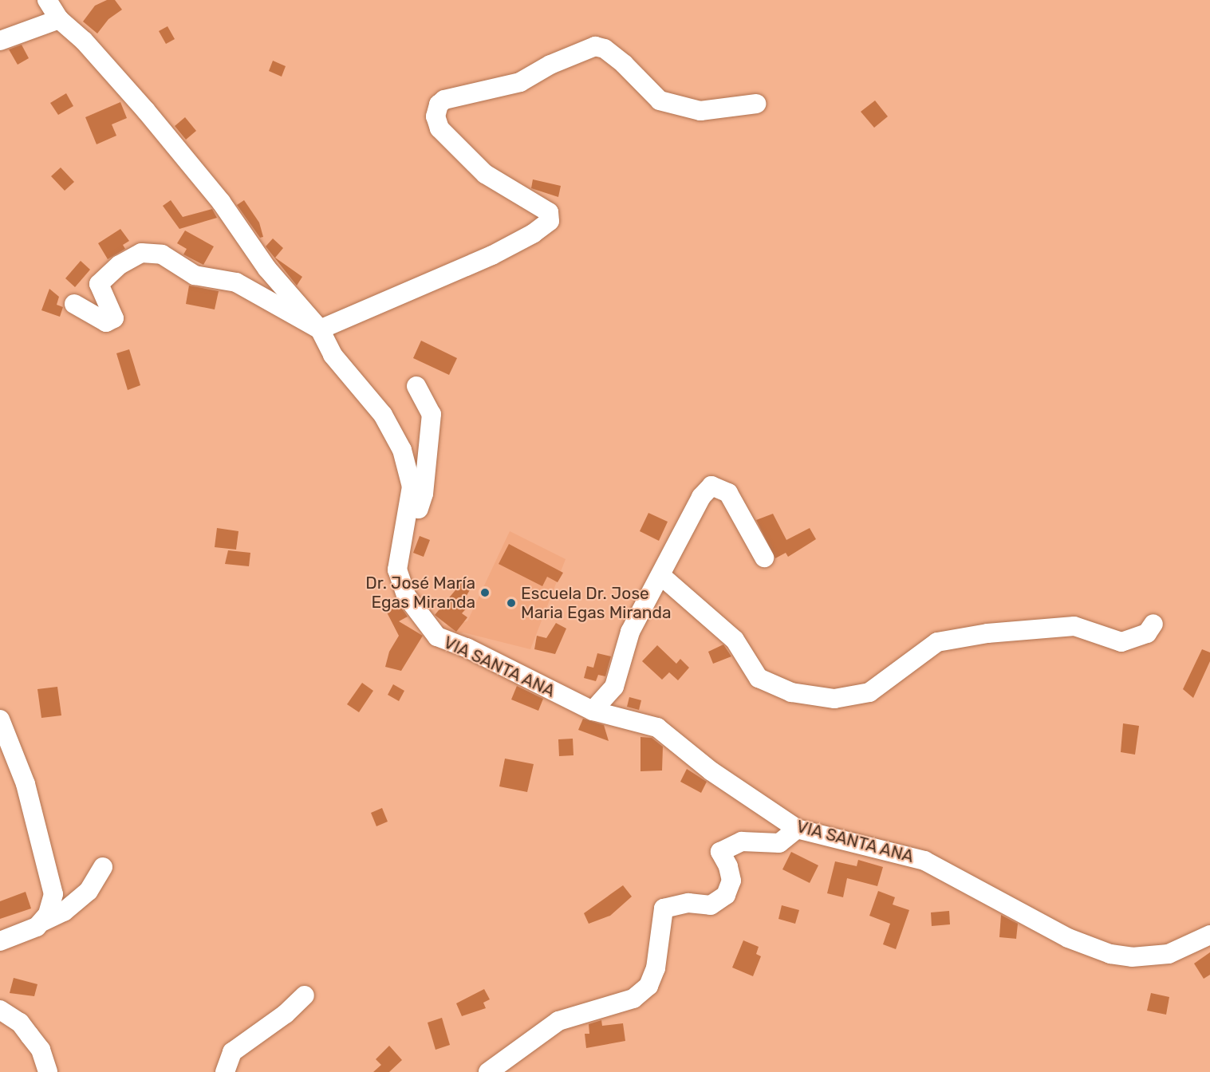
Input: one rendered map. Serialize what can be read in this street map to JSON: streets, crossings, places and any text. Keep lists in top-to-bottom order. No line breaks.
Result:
{"streets":{"street":["VIA SANTA ANA"]},"places":["Dr. José María Egas Miranda","Escuela Dr. Jose Maria Egas Miranda"]}
